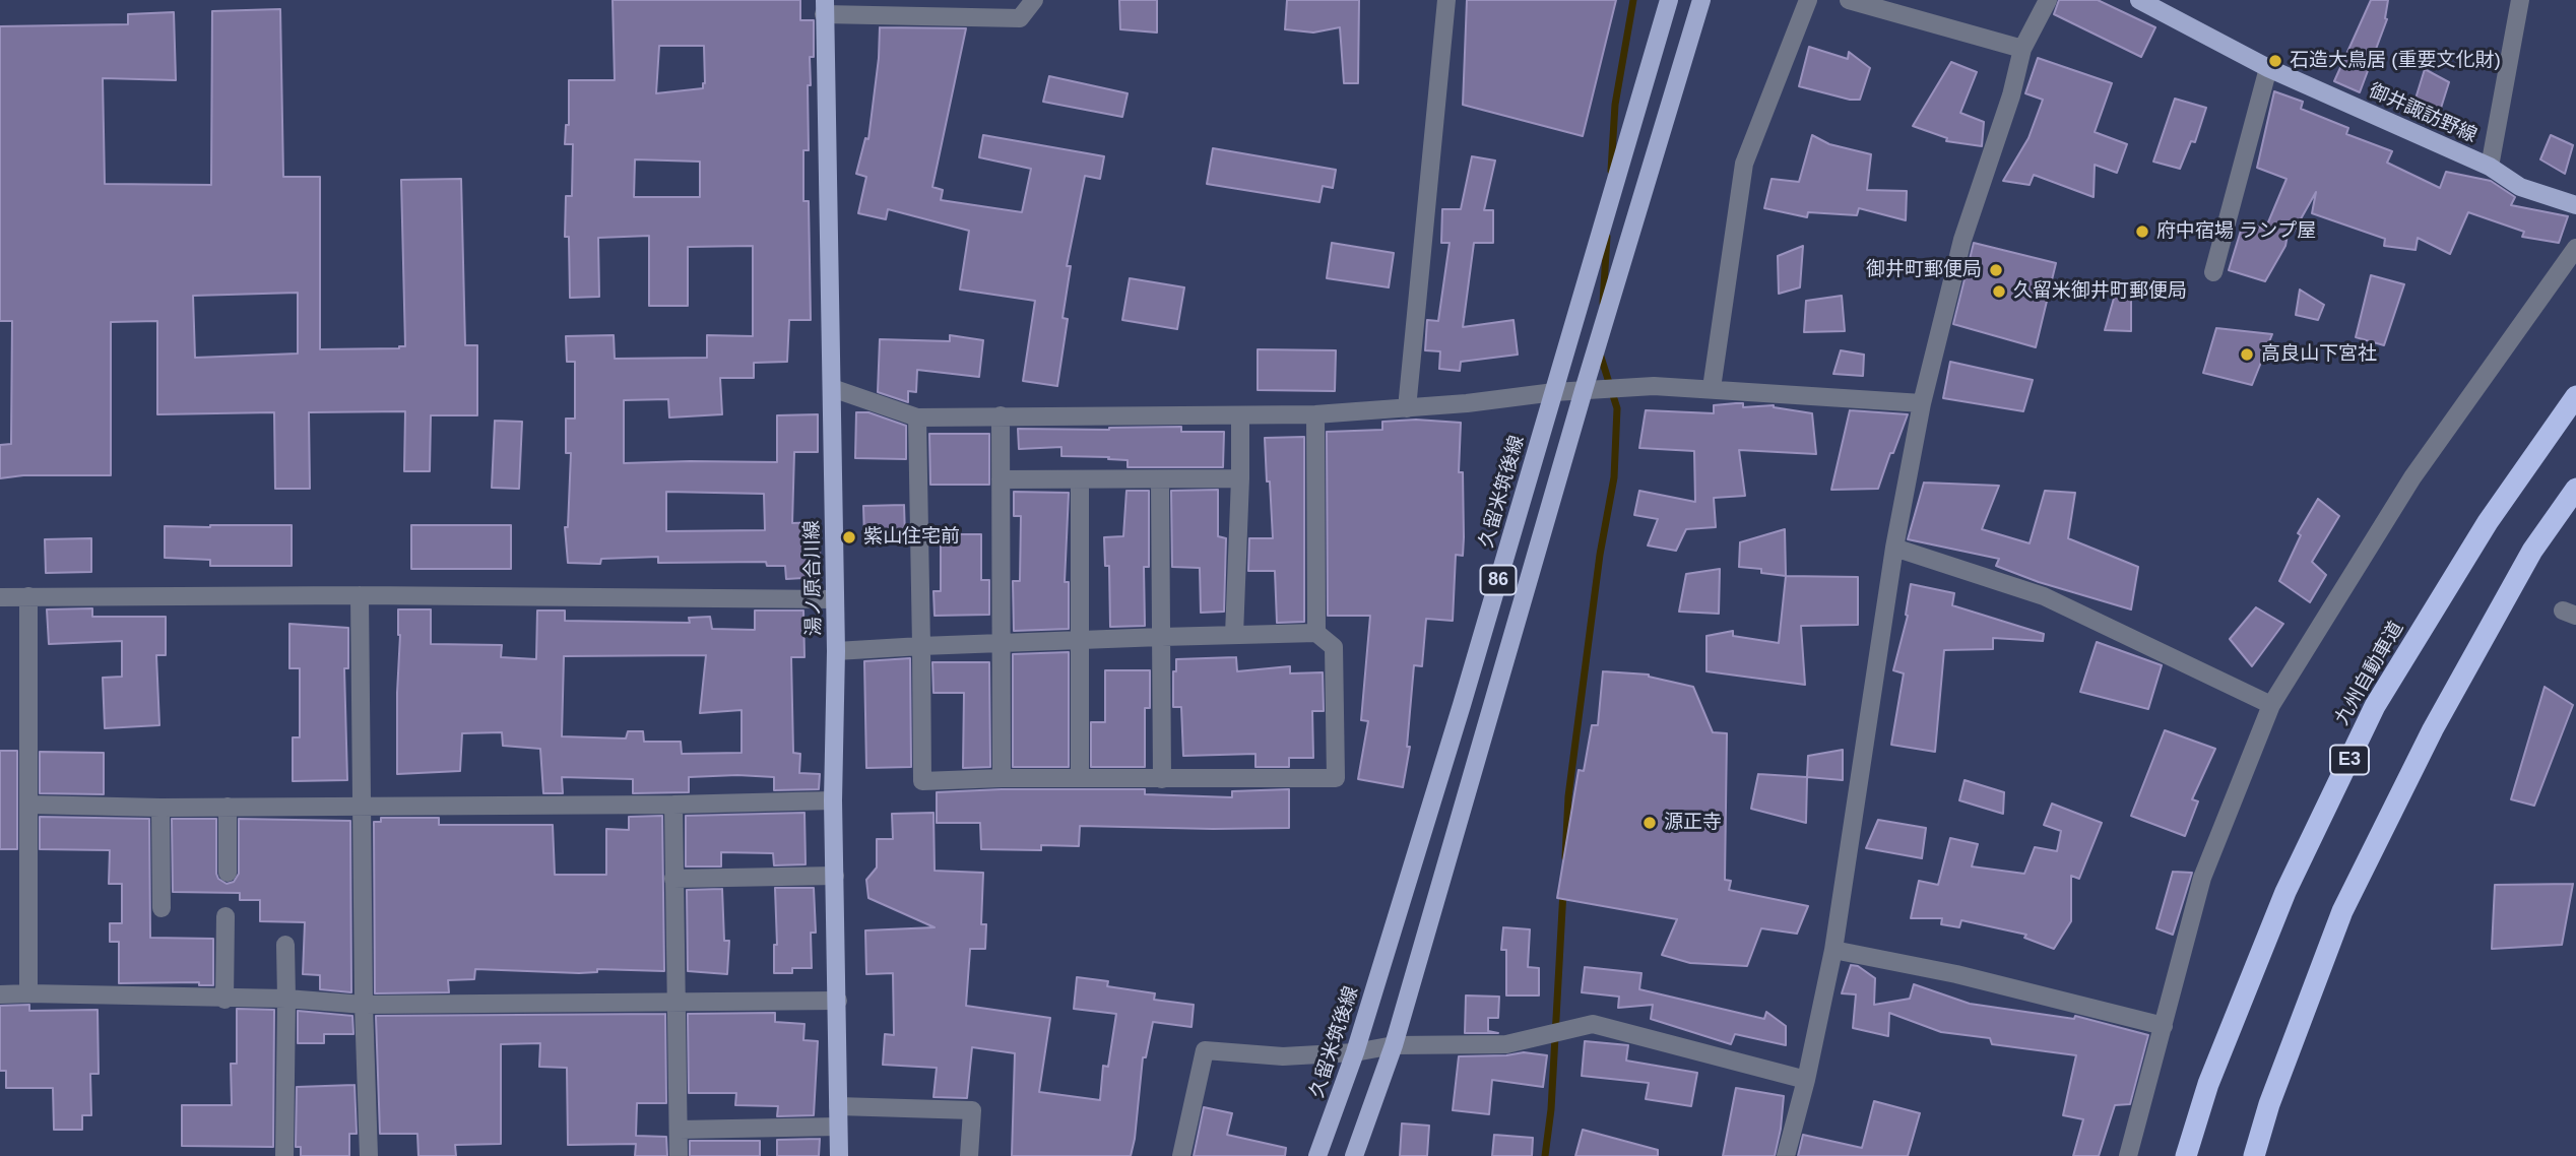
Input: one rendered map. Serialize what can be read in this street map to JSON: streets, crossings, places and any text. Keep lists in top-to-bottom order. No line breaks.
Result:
{"streets":{"highway":["九州自動車道","E3"],"main road":["御井諏訪野線","久留米筑後線","湯ノ原合川線","86"]},"places":["石造大鳥居 (重要文化財)","府中宿場 ランプ屋","御井町郵便局","久留米御井町郵便局","高良山下宮社","紫山住宅前","源正寺"]}
